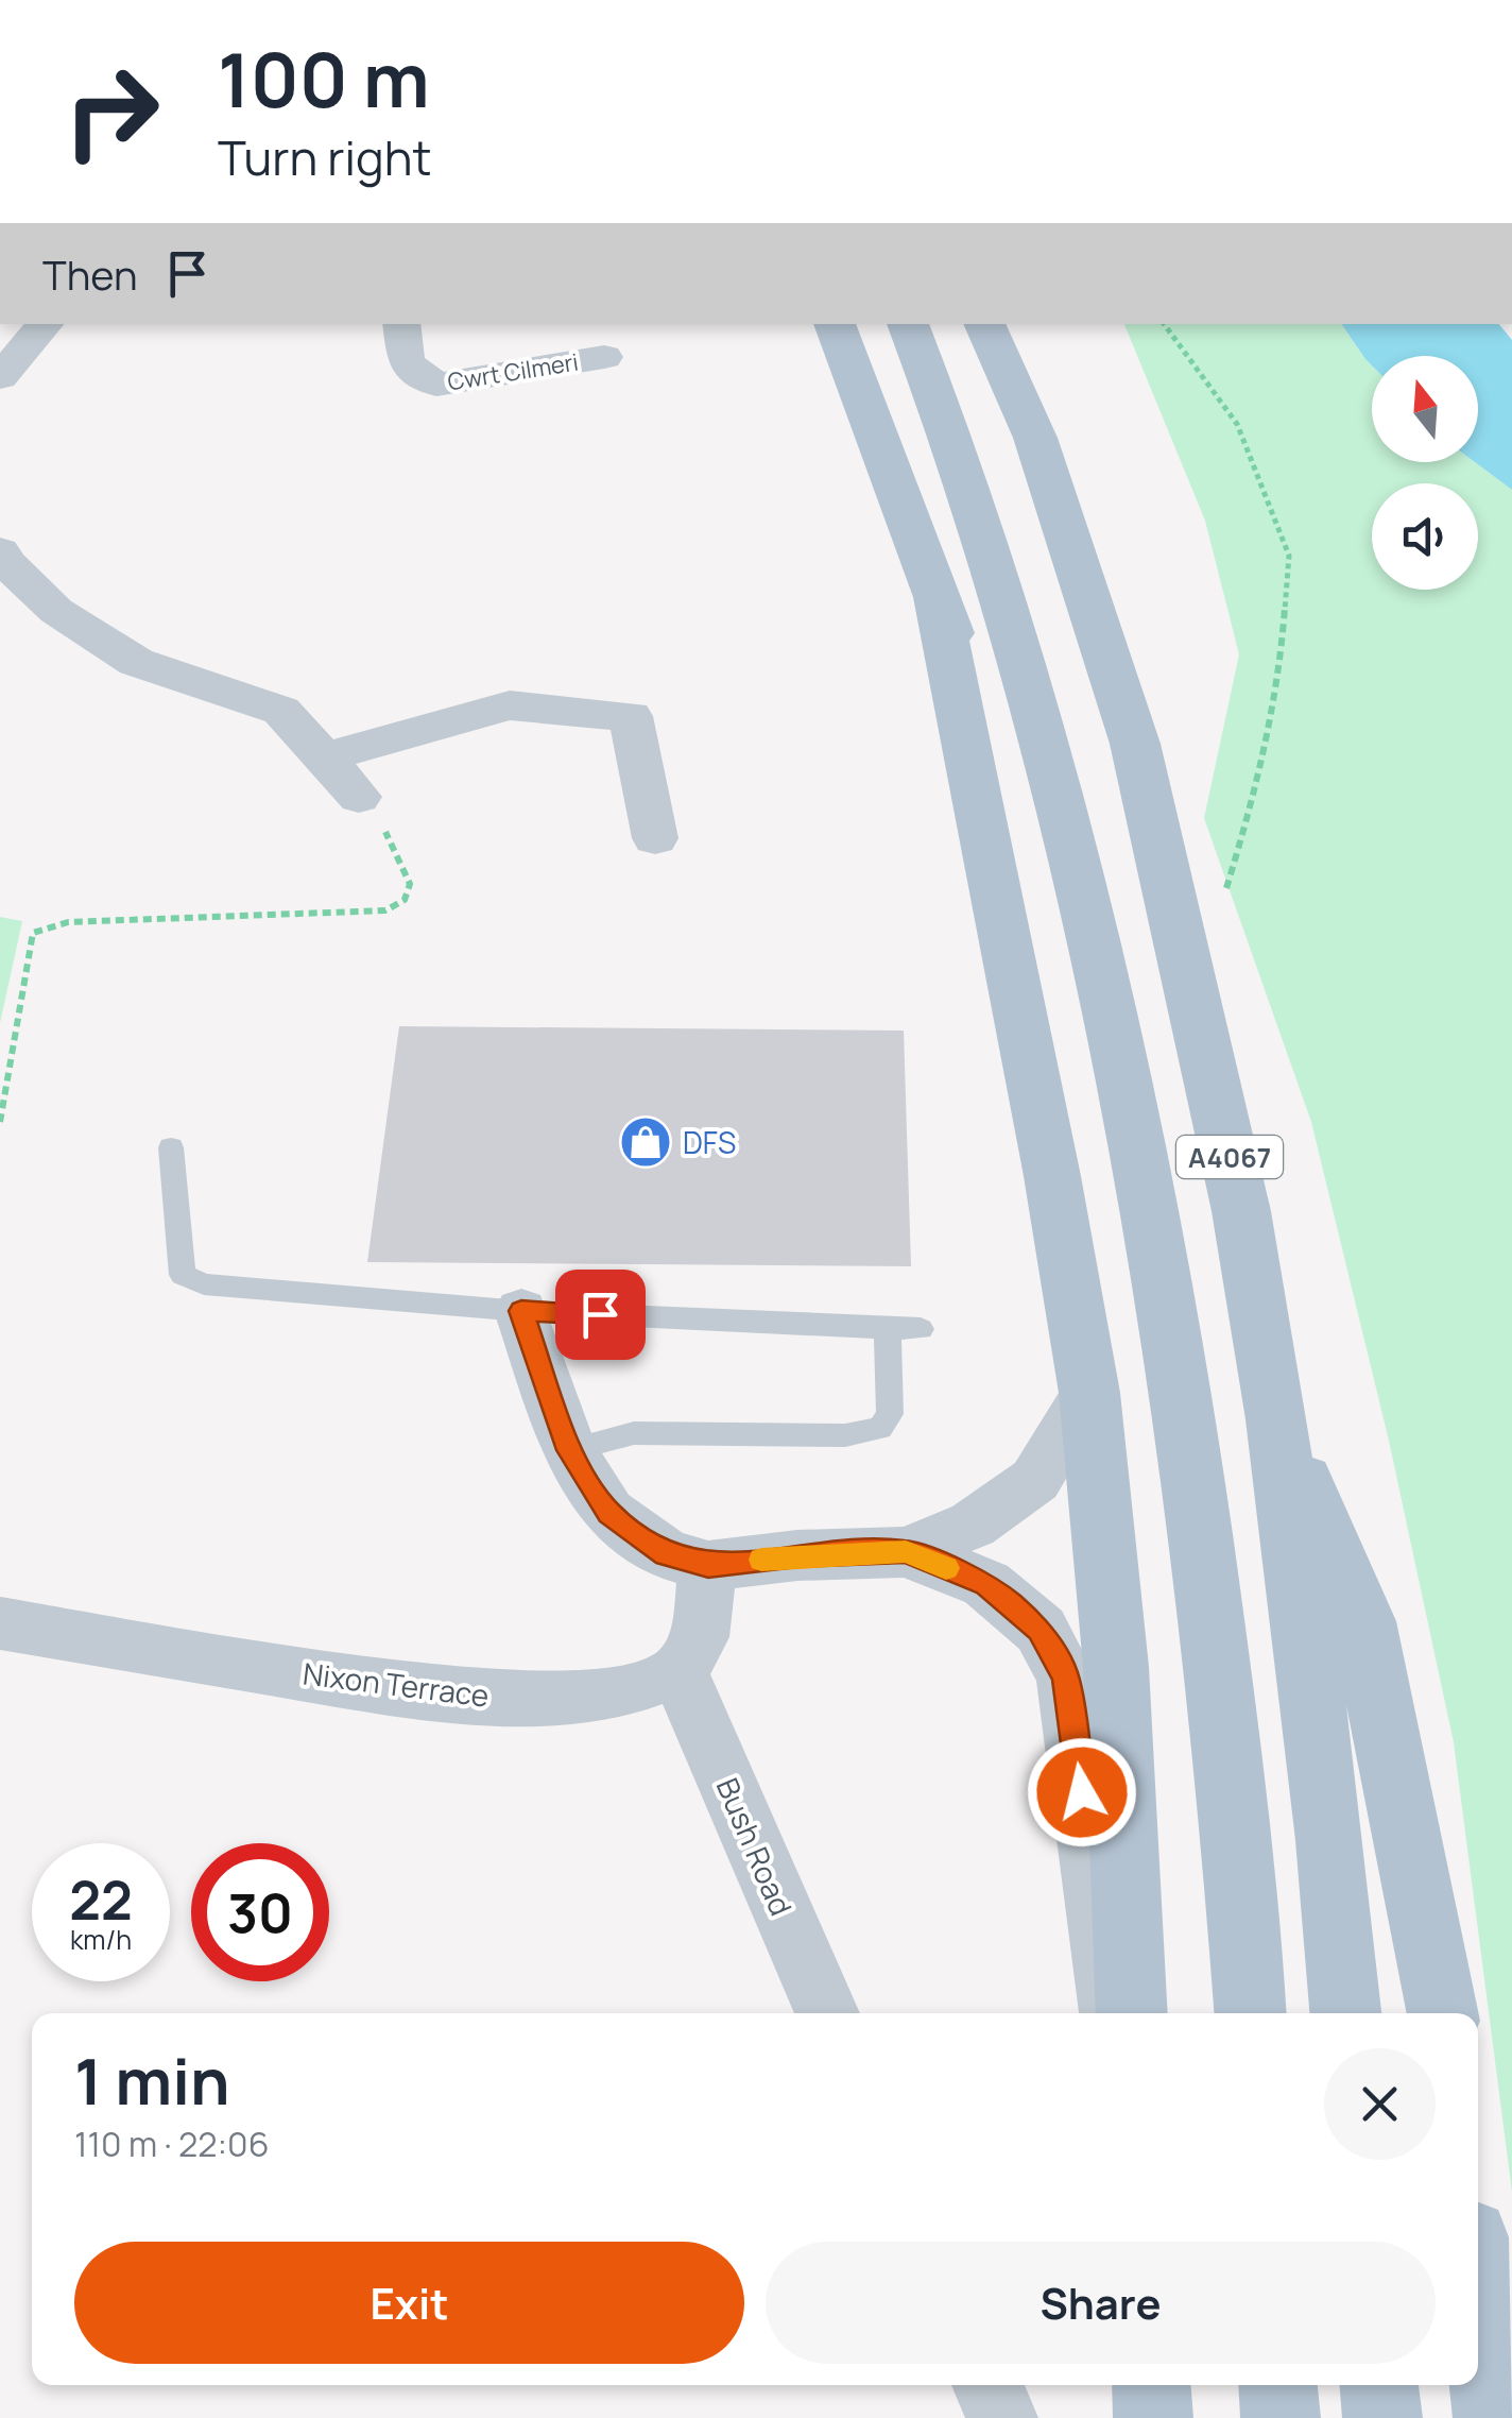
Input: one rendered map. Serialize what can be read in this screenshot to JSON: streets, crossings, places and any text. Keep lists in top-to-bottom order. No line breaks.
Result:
{"streets":{"main road":["A4067"],"street":["Cwrt Cilmeri","Nixon Terrace","Bush Road"]},"crossings":[["Nixon Terrace","Bush Road"]],"places":{"shop":["DFS"]},"north":"top","page":{"turn":["100 m","Turn right"],"then":"Then","speed":"22 km/h","limit":"30","heading":["1 min","110 m · 22:06"],"buttons":["Exit","Share"]}}
